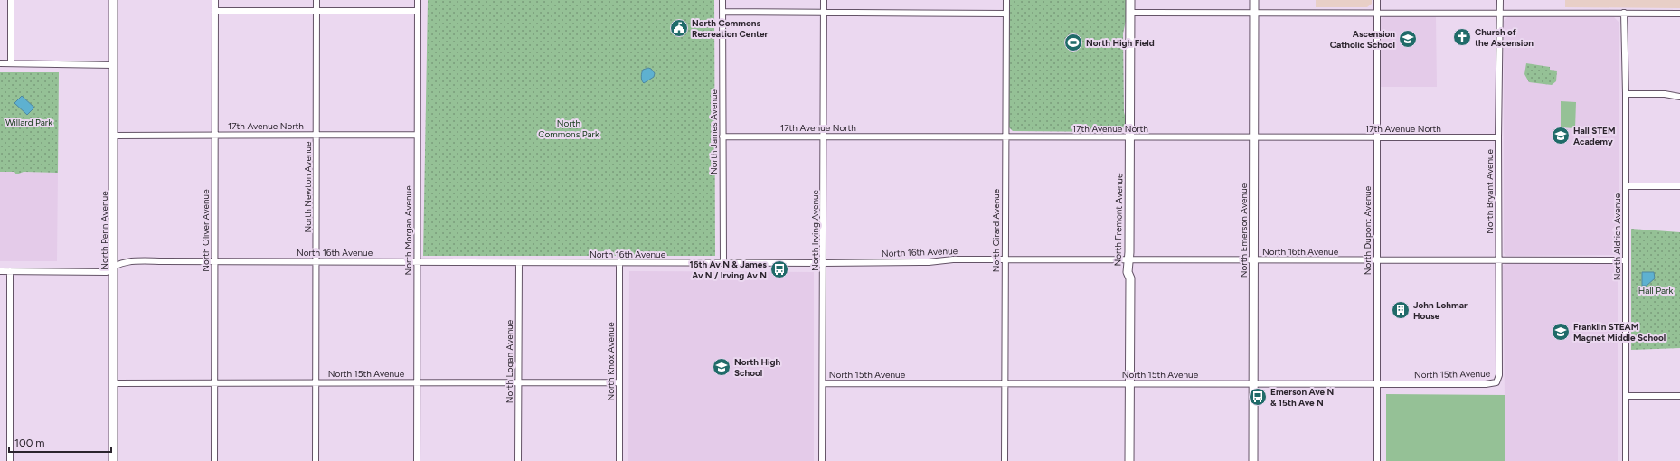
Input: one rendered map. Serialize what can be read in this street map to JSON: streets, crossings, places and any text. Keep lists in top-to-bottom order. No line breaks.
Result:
{"streets":{"street":["17th Avenue North","North James Avenue","North Newton Avenue","North Bryant Avenue","North Fremont Avenue","North Penn Avenue","North Oliver Avenue","North Morgan Avenue","North Irving Avenue","North Girard Avenue","North Emerson Avenue","North Dupont Avenue","North Aldrich Avenue","North 16th Avenue","North Logan Avenue","North Knox Avenue","North 15th Avenue"]},"crossings":[["17th Avenue North","North James Avenue"],["17th Avenue North","North Newton Avenue"],["17th Avenue North","North Bryant Avenue"],["17th Avenue North","North Fremont Avenue"],["17th Avenue North","North Penn Avenue"],["17th Avenue North","North Oliver Avenue"],["17th Avenue North","North Morgan Avenue"],["17th Avenue North","North Irving Avenue"],["17th Avenue North","North Girard Avenue"],["17th Avenue North","North Emerson Avenue"],["17th Avenue North","North Dupont Avenue"],["North James Avenue","North 16th Avenue"],["North Newton Avenue","North 16th Avenue"],["North Newton Avenue","North 15th Avenue"],["North Bryant Avenue","North 16th Avenue"],["North Bryant Avenue","North 15th Avenue"],["North Fremont Avenue","North 16th Avenue"],["North Fremont Avenue","North 15th Avenue"],["North Penn Avenue","North 16th Avenue"],["North Penn Avenue","North 15th Avenue"],["North Oliver Avenue","North 16th Avenue"],["North Oliver Avenue","North 15th Avenue"],["North Morgan Avenue","North 16th Avenue"],["North Morgan Avenue","North 15th Avenue"],["North Irving Avenue","North 16th Avenue"],["North Irving Avenue","North 15th Avenue"],["North Girard Avenue","North 16th Avenue"],["North Girard Avenue","North 15th Avenue"],["North Emerson Avenue","North 16th Avenue"],["North Emerson Avenue","North 15th Avenue"],["North Dupont Avenue","North 16th Avenue"],["North Dupont Avenue","North 15th Avenue"],["North Aldrich Avenue","North 16th Avenue"],["North 16th Avenue","North Logan Avenue"],["North 16th Avenue","North Knox Avenue"],["North Logan Avenue","North 15th Avenue"],["North Knox Avenue","North 15th Avenue"]],"parks":["Willard Park","North Commons Park","Hall Park"],"places":{"public building":["North Commons Recreation Center"],"church":["Church of the Ascension"],"school or university":["Ascension Catholic School","Hall STEM Academy","Franklin STEAM Magnet Middle School","North High School"],"sports":["North High Field"],"bus stop":["16th Av N & James Av N / Irving Av N","Emerson Ave N & 15th Ave N"],"building":["John Lohmar House"]},"scale_bar":"100 m"}
